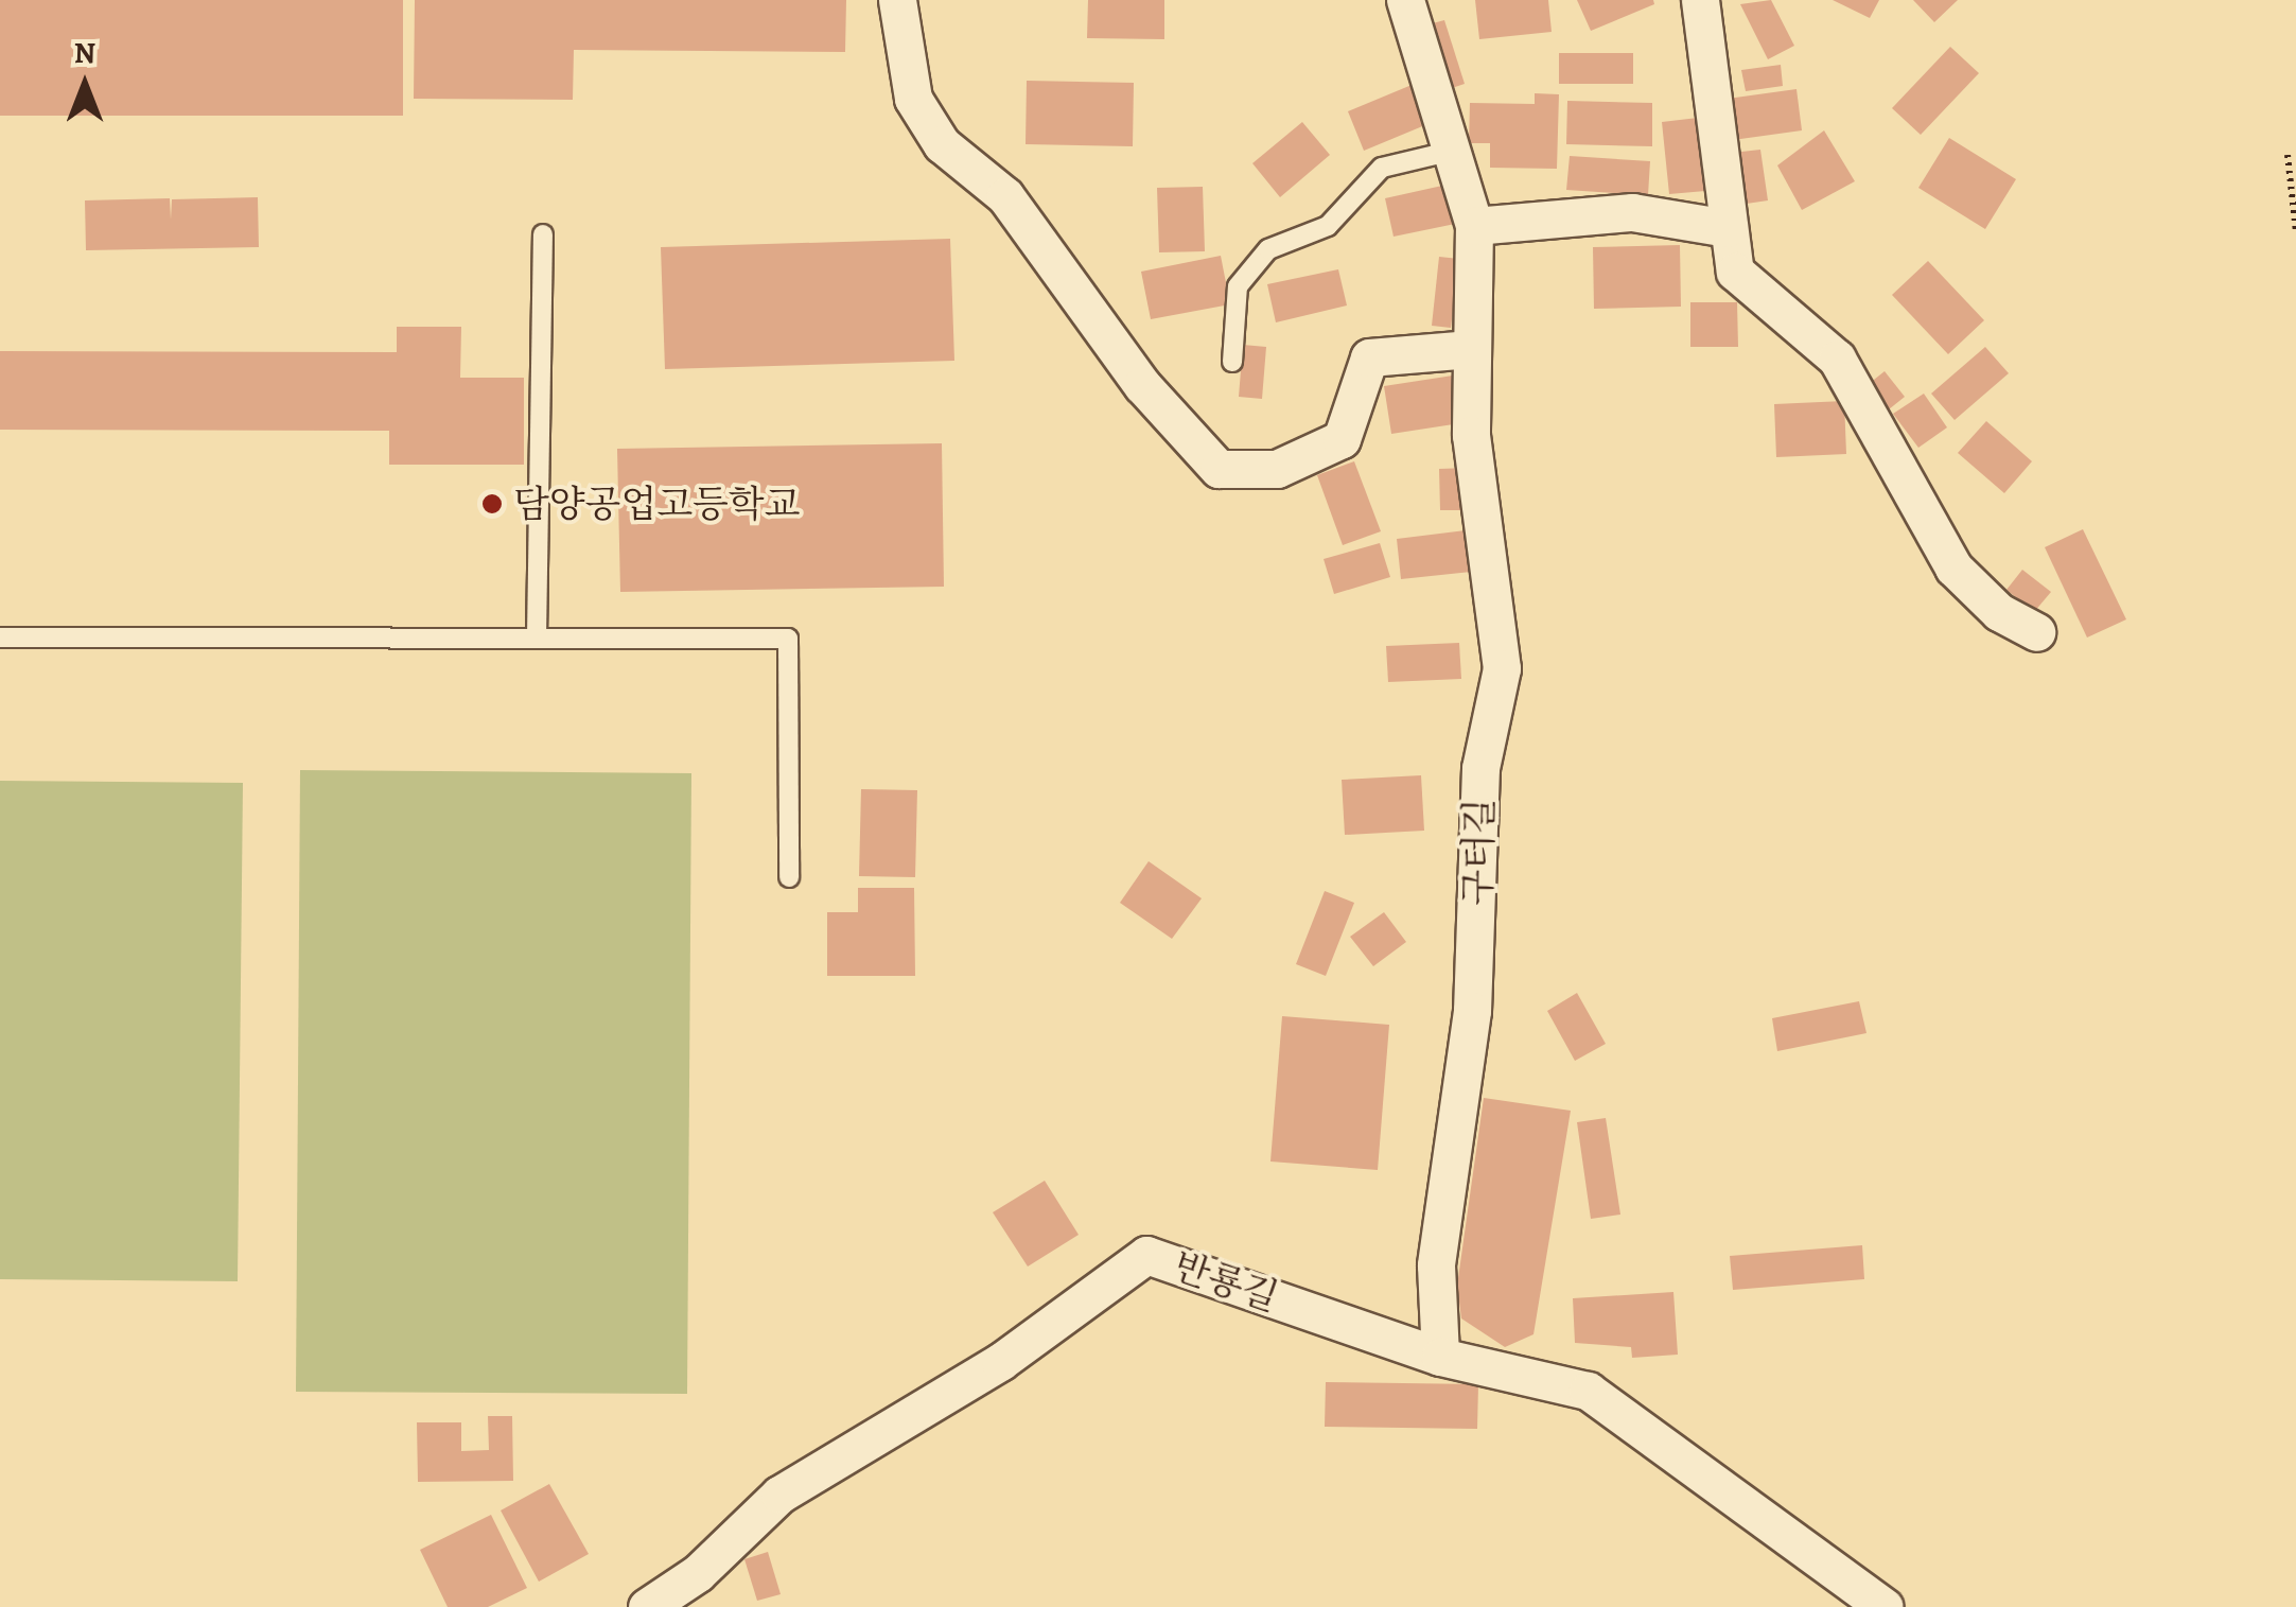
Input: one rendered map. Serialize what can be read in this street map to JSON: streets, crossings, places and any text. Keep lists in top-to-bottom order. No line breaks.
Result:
{"streets":{"street":["구터길","반룡길"]},"crossings":[["구터길","반룡길"]],"places":["담양공업고등학교"],"north":"top"}
